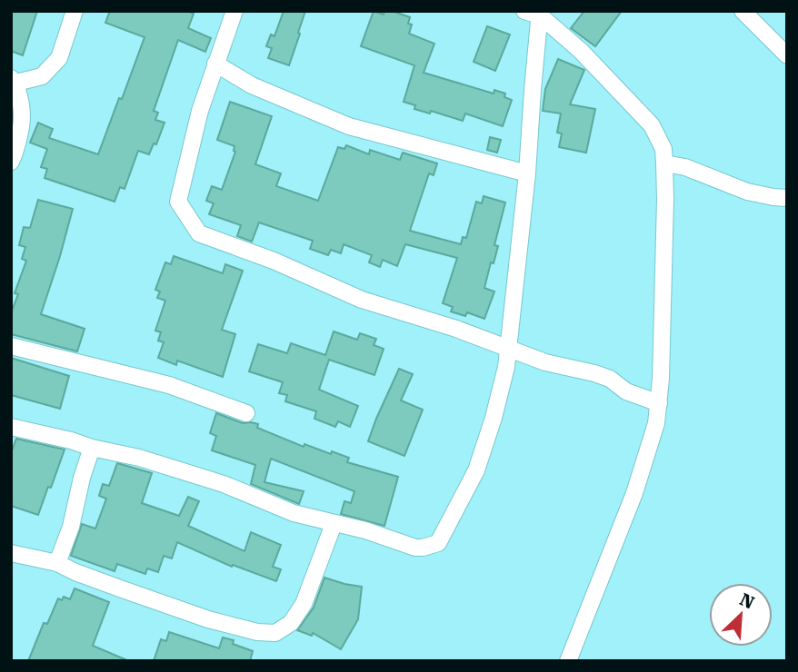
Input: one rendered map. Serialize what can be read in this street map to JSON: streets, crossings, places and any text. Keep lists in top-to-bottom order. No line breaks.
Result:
{"north":"top right"}
